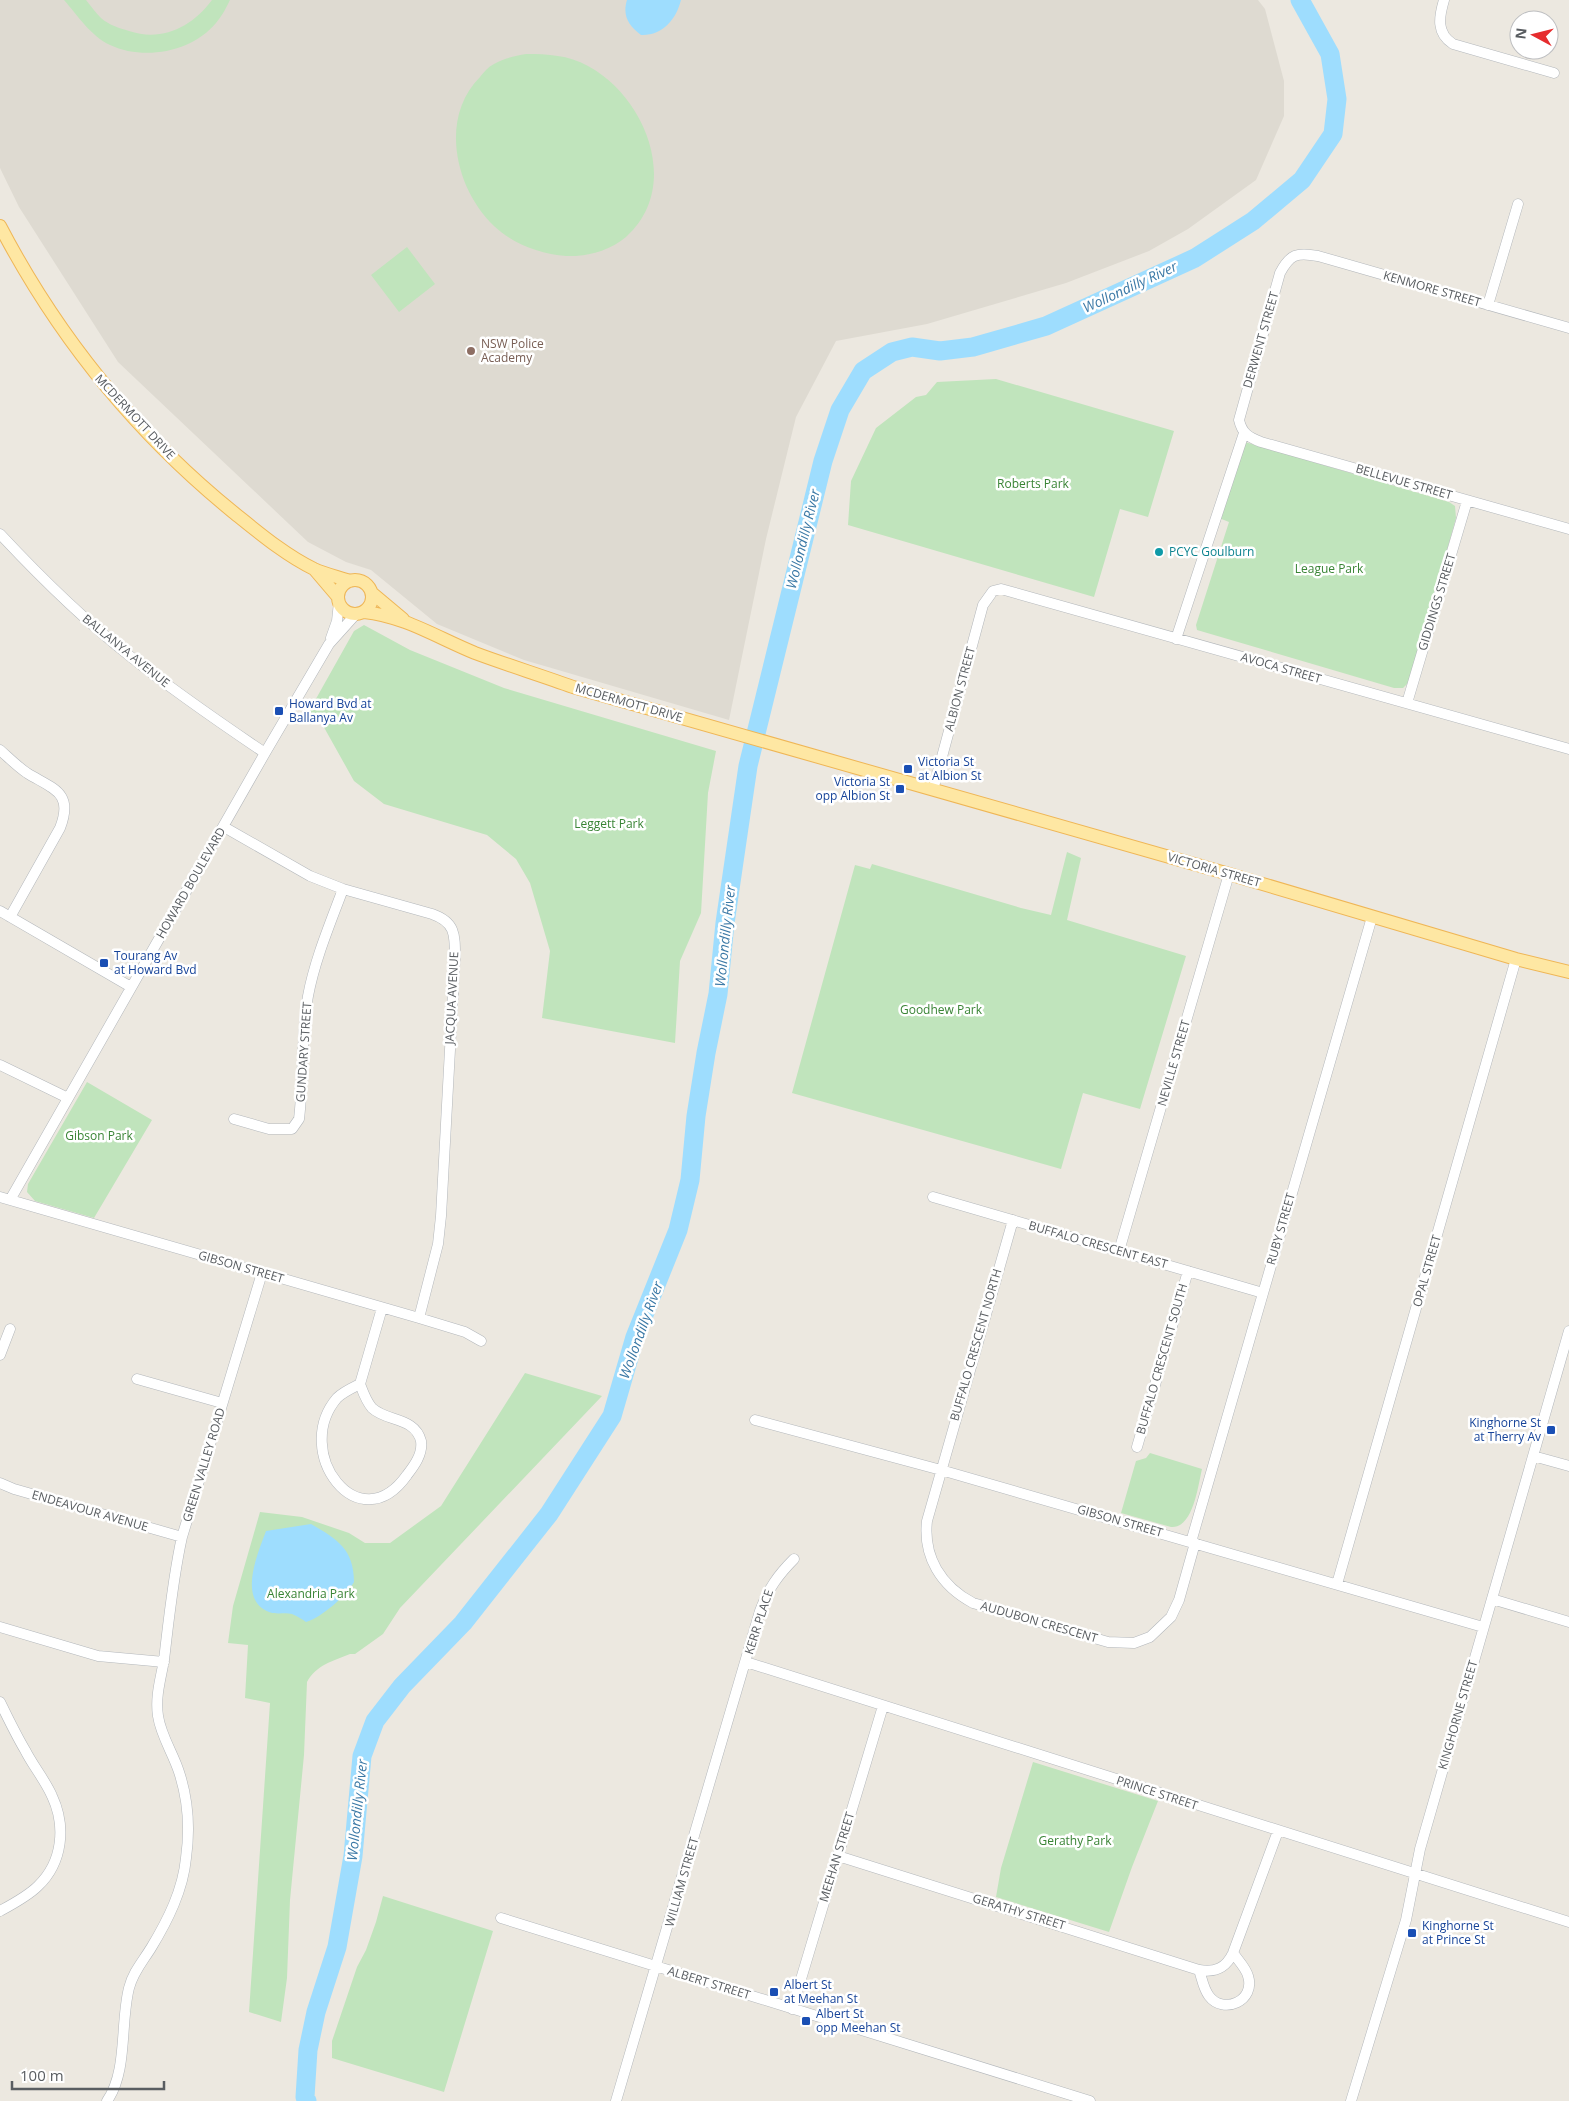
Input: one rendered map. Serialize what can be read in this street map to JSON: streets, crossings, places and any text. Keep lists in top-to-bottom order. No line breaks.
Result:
{"streets":{"main road":["MCDERMOTT DRIVE","VICTORIA STREET"],"street":["KENMORE STREET","DERWENT STREET","BELLEVUE STREET","GIDDINGS STREET","BALLANYA AVENUE","AVOCA STREET","ALBION STREET","HOWARD BOULEVARD","JACQUA AVENUE","GUNDARY STREET","NEVILLE STREET","RUBY STREET","BUFFALO CRESCENT EAST","GIBSON STREET","OPAL STREET","BUFFALO CRESCENT NORTH","BUFFALO CRESCENT SOUTH","GREEN VALLEY ROAD","ENDEAVOUR AVENUE","KERR PLACE","AUDUBON CRESCENT","KINGHORNE STREET","PRINCE STREET","MEEHAN STREET","WILLIAM STREET","GERATHY STREET","ALBERT STREET"]},"crossings":[["KENMORE STREET","DERWENT STREET"],["DERWENT STREET","BELLEVUE STREET"],["DERWENT STREET","AVOCA STREET"],["MCDERMOTT DRIVE","VICTORIA STREET"],["MCDERMOTT DRIVE","HOWARD BOULEVARD"],["BELLEVUE STREET","GIDDINGS STREET"],["GIDDINGS STREET","AVOCA STREET"],["BALLANYA AVENUE","HOWARD BOULEVARD"],["AVOCA STREET","ALBION STREET"],["ALBION STREET","VICTORIA STREET"],["VICTORIA STREET","NEVILLE STREET"],["VICTORIA STREET","RUBY STREET"],["VICTORIA STREET","OPAL STREET"],["HOWARD BOULEVARD","JACQUA AVENUE"],["HOWARD BOULEVARD","GIBSON STREET"],["JACQUA AVENUE","GUNDARY STREET"],["JACQUA AVENUE","GIBSON STREET"],["NEVILLE STREET","BUFFALO CRESCENT EAST"],["RUBY STREET","BUFFALO CRESCENT EAST"],["RUBY STREET","GIBSON STREET"],["RUBY STREET","AUDUBON CRESCENT"],["BUFFALO CRESCENT EAST","BUFFALO CRESCENT NORTH"],["BUFFALO CRESCENT EAST","BUFFALO CRESCENT SOUTH"],["GIBSON STREET","OPAL STREET"],["GIBSON STREET","BUFFALO CRESCENT NORTH"],["GIBSON STREET","GREEN VALLEY ROAD"],["GIBSON STREET","AUDUBON CRESCENT"],["GIBSON STREET","KINGHORNE STREET"],["BUFFALO CRESCENT NORTH","AUDUBON CRESCENT"],["GREEN VALLEY ROAD","ENDEAVOUR AVENUE"],["KERR PLACE","PRINCE STREET"],["KERR PLACE","WILLIAM STREET"],["KINGHORNE STREET","PRINCE STREET"],["PRINCE STREET","MEEHAN STREET"],["PRINCE STREET","WILLIAM STREET"],["PRINCE STREET","GERATHY STREET"],["MEEHAN STREET","GERATHY STREET"],["MEEHAN STREET","ALBERT STREET"],["WILLIAM STREET","ALBERT STREET"]],"water":["Wollondilly River"],"parks":["Roberts Park","League Park","Leggett Park","Goodhew Park","Gibson Park","Alexandria Park","Gerathy Park"],"places":{"other":["NSW Police Academy","PCYC Goulburn"],"transit":["Howard Bvd at Ballanya Av","Victoria St at Albion St","Victoria St opp Albion St","Tourang Av at Howard Bvd","Kinghorne St at Therry Av","Kinghorne St at Prince St","Albert St at Meehan St","Albert St opp Meehan St"]},"scale_bar":"100 m","north":"left"}
